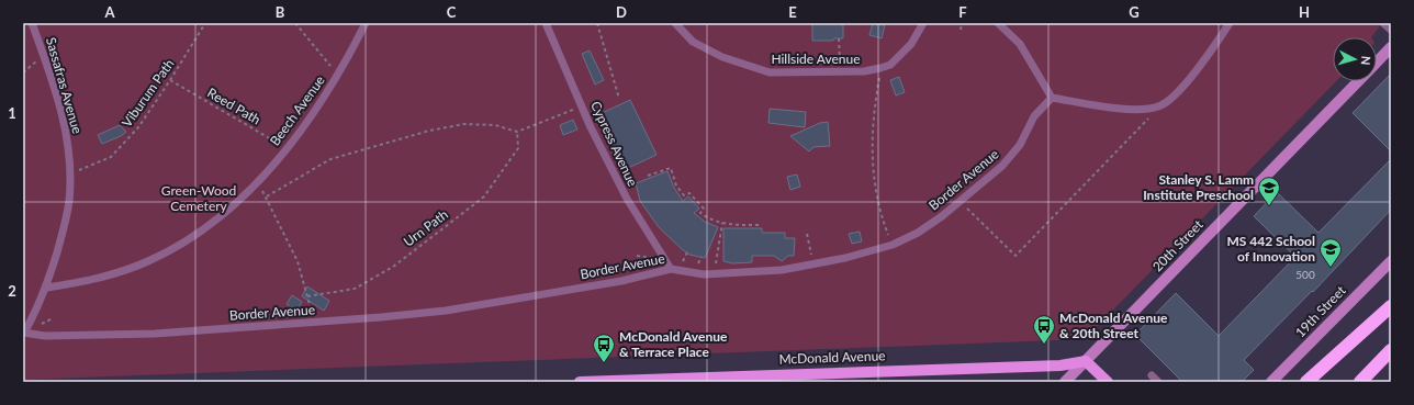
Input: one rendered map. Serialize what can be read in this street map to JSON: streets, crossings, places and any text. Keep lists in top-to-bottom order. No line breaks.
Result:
{"streets":{"main road":["20th Street","19th Street","McDonald Avenue"],"lane":["Hillside Avenue","Sassafras Avenue","Beech Avenue","Cypress Avenue","Border Avenue"],"path":["Viburum Path","Reed Path","Urn Path"]},"crossings":[["Sassafras Avenue","Viburum Path"],["Sassafras Avenue","Beech Avenue"],["Sassafras Avenue","Border Avenue"],["Viburum Path","Reed Path"],["Reed Path","Beech Avenue"],["Cypress Avenue","Border Avenue"],["20th Street","McDonald Avenue"]],"parks":["Green-Wood Cemetery"],"places":{"school or university":["Stanley S. Lamm Institute Preschool","MS 442 School of Innovation"],"bus stop":["McDonald Avenue & 20th Street","McDonald Avenue & Terrace Place"]},"house_numbers":["500"],"north":"right","grid":{"columns":["A","B","C","D","E","F","G","H"],"rows":["1","2"]}}
